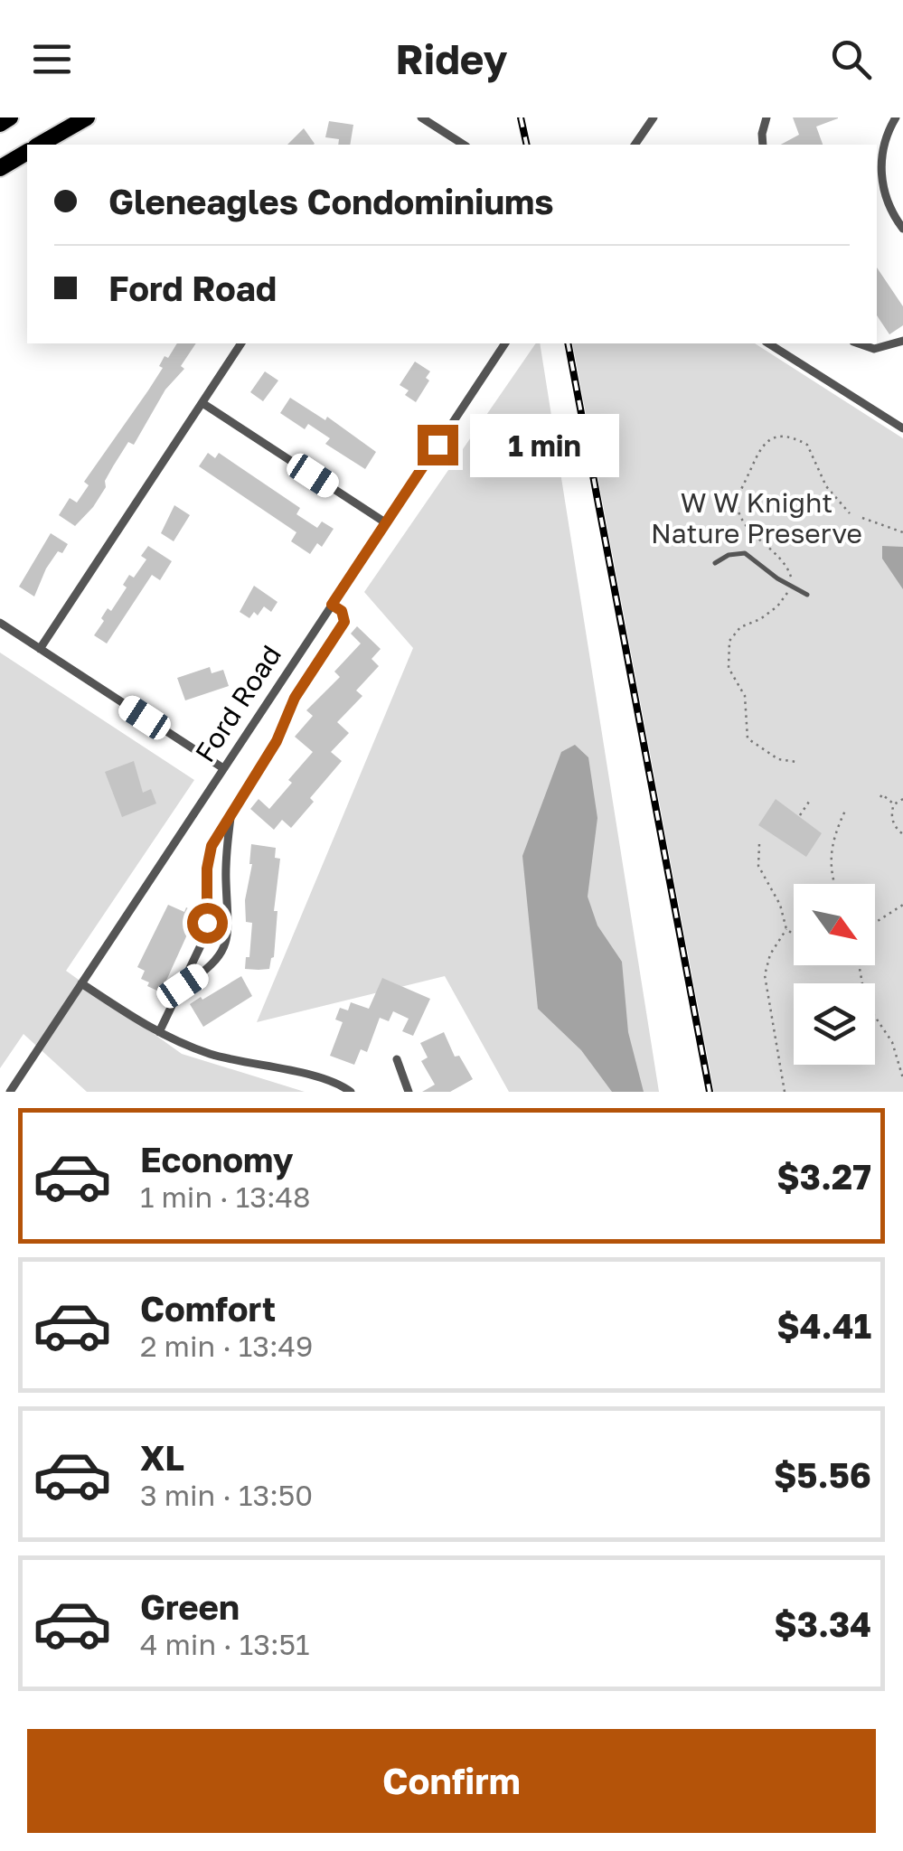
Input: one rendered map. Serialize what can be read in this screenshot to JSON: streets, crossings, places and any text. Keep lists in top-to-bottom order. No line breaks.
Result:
{"streets":{"street":["Ford Road"]},"parks":["W W Knight Nature Preserve"],"north":"bottom right","page":{"header":"Ridey","banner":["Gleneagles Condominiums","Ford Road"],"bubble":"1 min","list":[{"name":"Economy","note":"1 min · 13:48","value":"$3.27"},{"name":"Comfort","note":"2 min · 13:49","value":"$4.41"},{"name":"XL","note":"3 min · 13:50","value":"$5.56"},{"name":"Green","note":"4 min · 13:51","value":"$3.34"}],"buttons":"Confirm"}}
